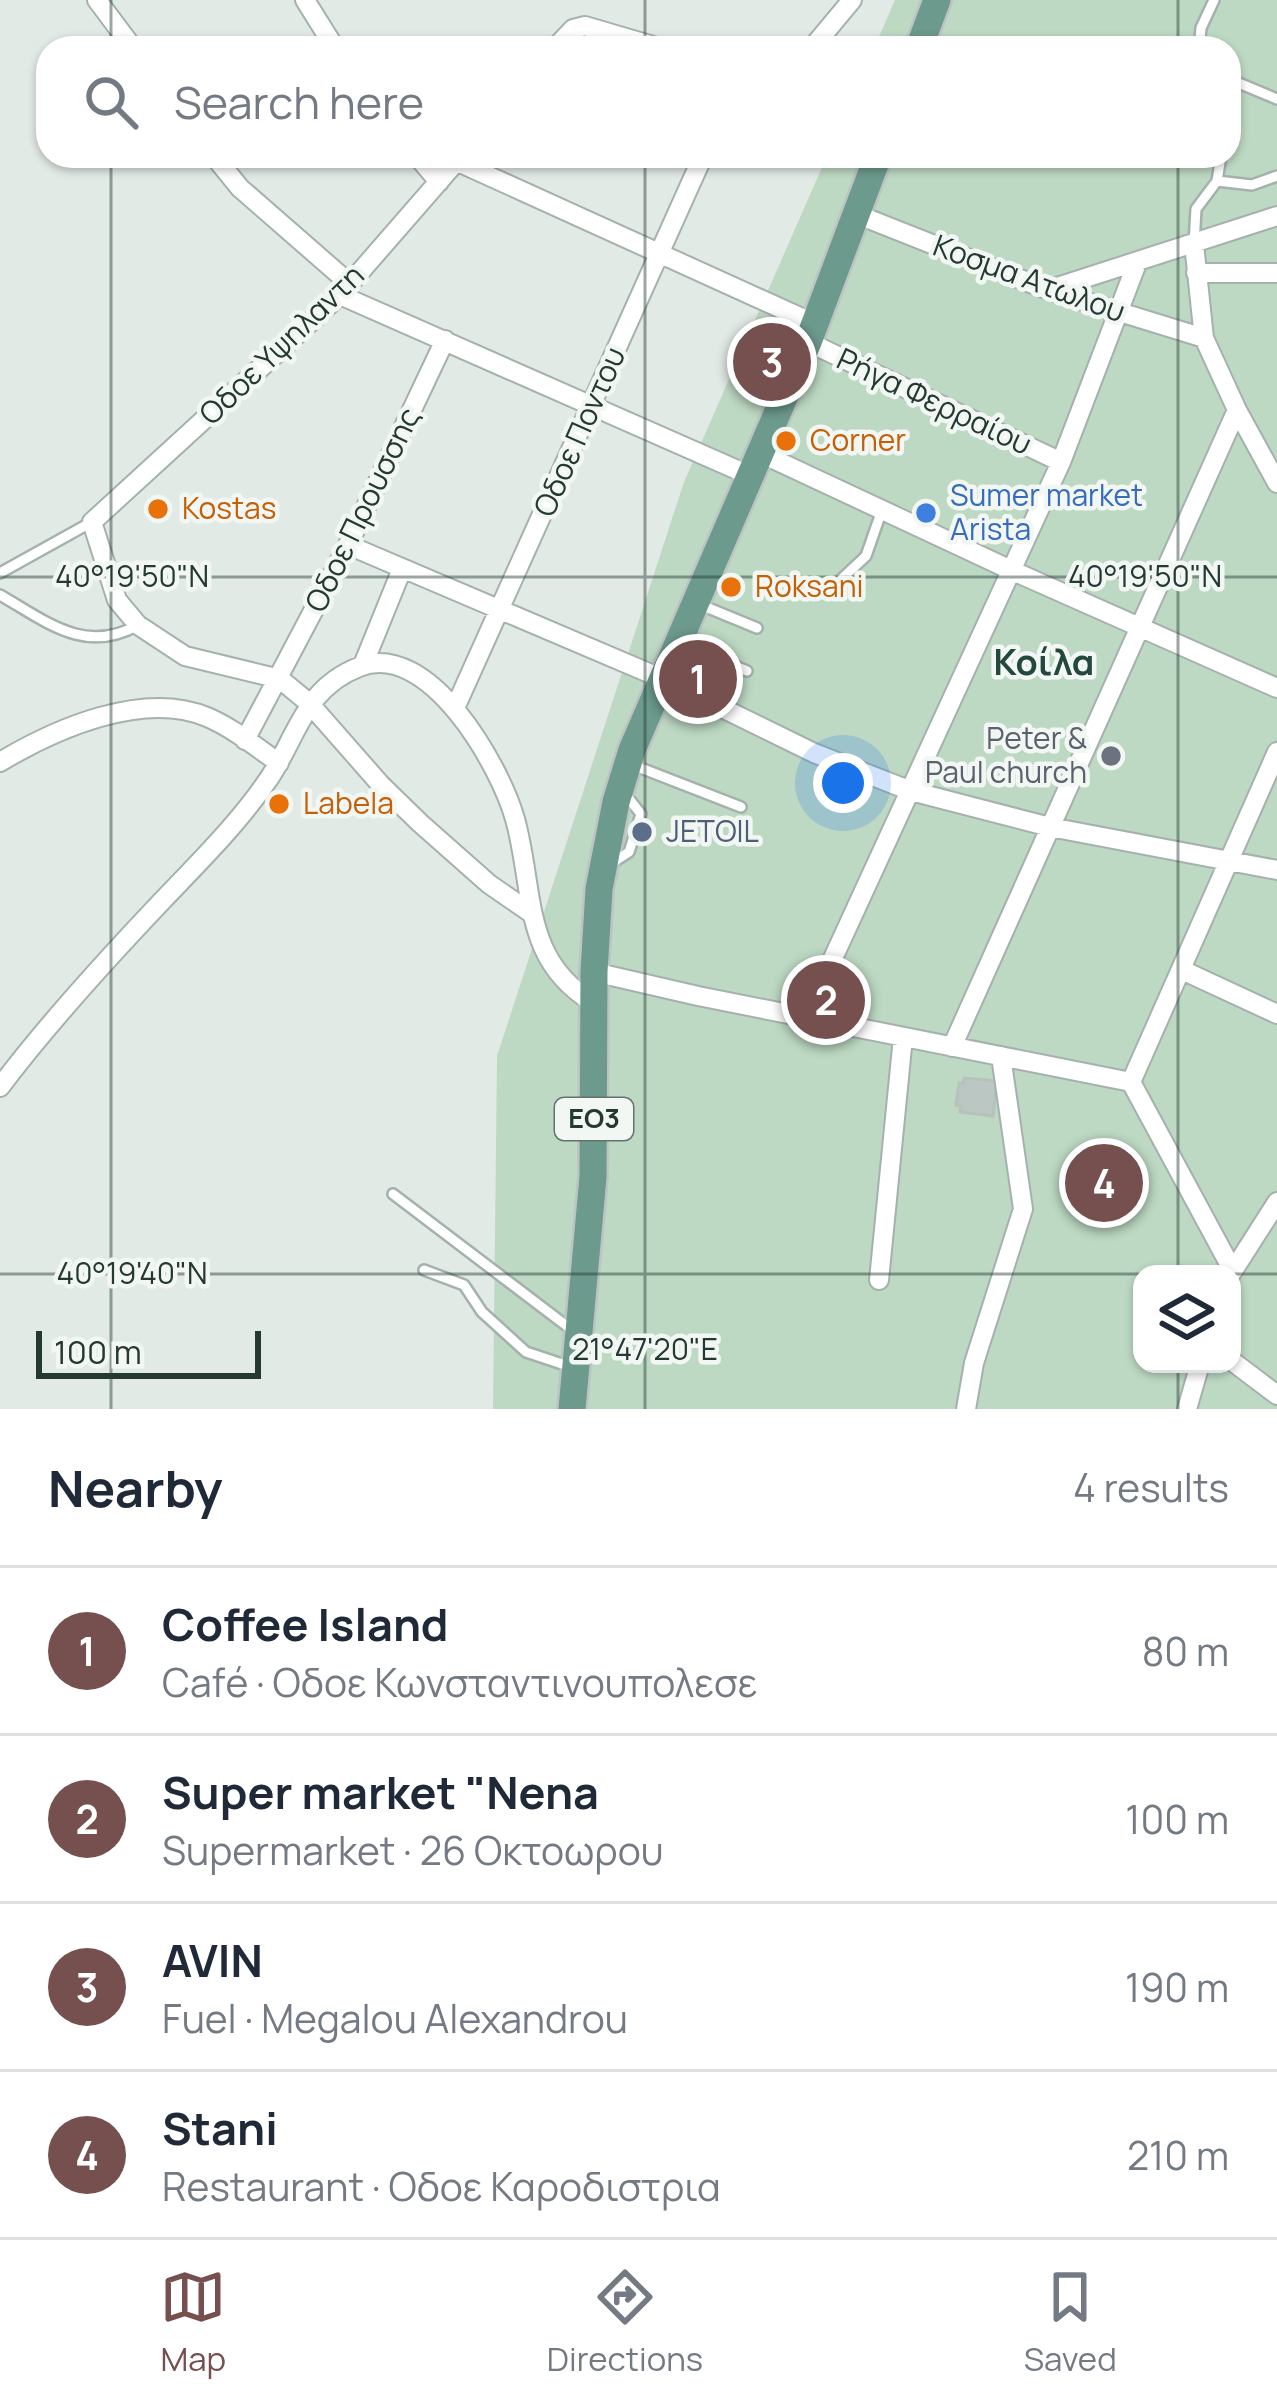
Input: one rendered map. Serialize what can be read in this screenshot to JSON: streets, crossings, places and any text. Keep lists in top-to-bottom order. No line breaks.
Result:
{"streets":{"main road":["ΕΟ3"],"street":["Κοσμα Ατωλου","Oδοε Υψηλαντη","Ρήγα Φερραίου","Oδοε Ποντου","Oδοε Προυσσης"]},"crossings":[["Κοσμα Ατωλου","ΕΟ3"],["Ρήγα Φερραίου","Oδοε Ποντου"],["Ρήγα Φερραίου","ΕΟ3"]],"districts":["Κοίλα"],"places":["Corner","Kostas","Sumer market Arista","Roksani","Peter & Paul church","Labela","JETOIL"],"scale_bar":"100 m","page":{"search":"Search here","pins":["3","1","2","4"],"scale":"100 m","heading":["Nearby","4 results"],"list":[{"mark":"1","name":"Coffee Island","note":"Café · Oδοε Κωνσταντινουπολεσε","value":"80 m"},{"mark":"2","name":"Super market \"Nena","note":"Supermarket · 26 Οκτοωρου","value":"100 m"},{"mark":"3","name":"AVIN","note":"Fuel · Megalou Alexandrou","value":"190 m"},{"mark":"4","name":"Stani","note":"Restaurant · Oδοε Καροδιστρια","value":"210 m"}],"nav":["Map","Directions","Saved"]},"coordinates":["40°19'50\"N","40°19'40\"N","21°47'20\"E"]}
